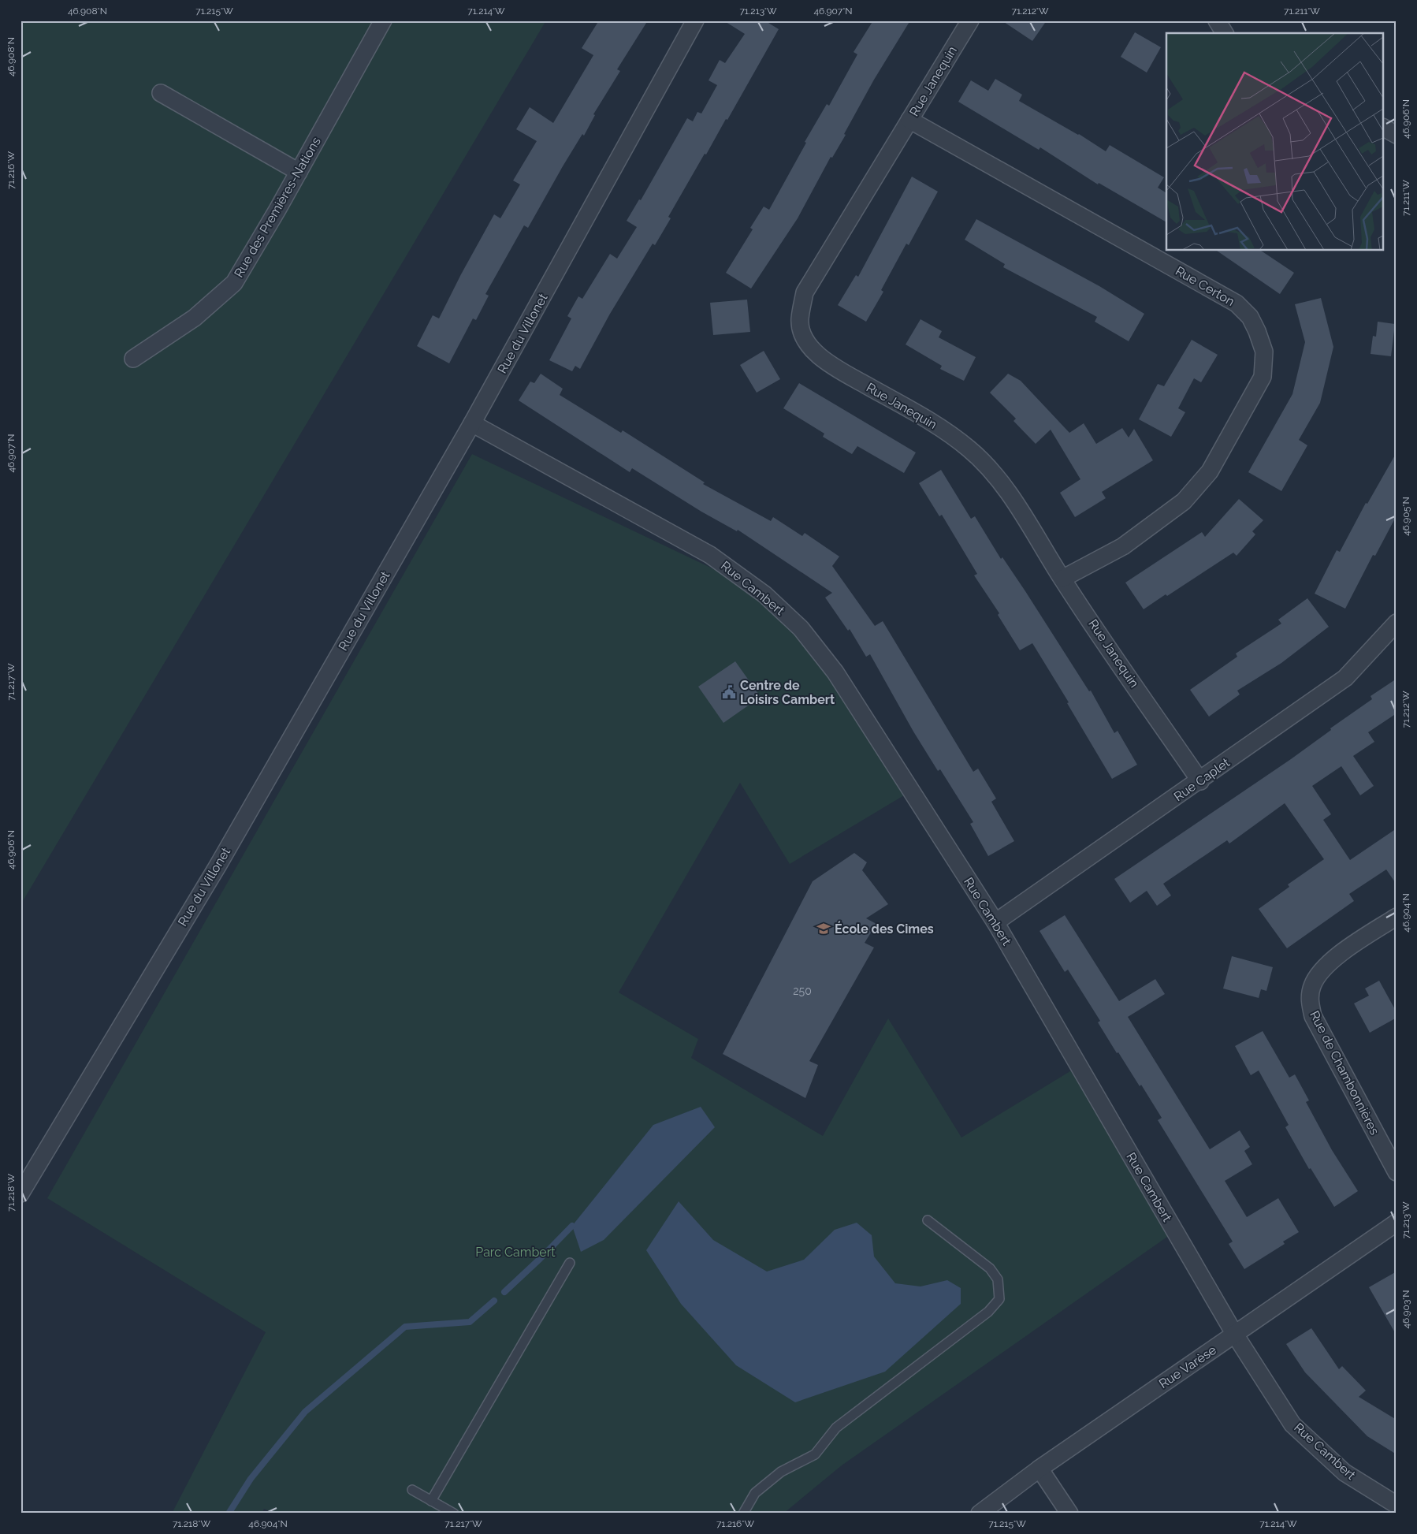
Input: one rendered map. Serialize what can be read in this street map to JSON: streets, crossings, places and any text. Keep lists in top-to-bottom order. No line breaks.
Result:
{"streets":{"street":["Rue Janequin","Rue des Premières-Nations","Rue Certon","Rue du Villonet","Rue Cambert","Rue Caplet","Rue de Chambonnières","Rue Varèse"]},"crossings":[["Rue Janequin","Rue Certon"],["Rue Janequin","Rue Caplet"],["Rue du Villonet","Rue Cambert"],["Rue Cambert","Rue Caplet"],["Rue Cambert","Rue Varèse"]],"parks":["Parc Cambert"],"places":{"public building":["Centre de Loisirs Cambert"],"school or university":["École des Cimes"]},"house_numbers":["250"],"coordinates":["46.908°N","71.215°W","71.214°W","71.213°W","46.907°N","71.212°W","71.211°W","46.906°N","71.216°W","46.905°N","71.217°W","46.904°N","71.218°W","46.903°N"]}
